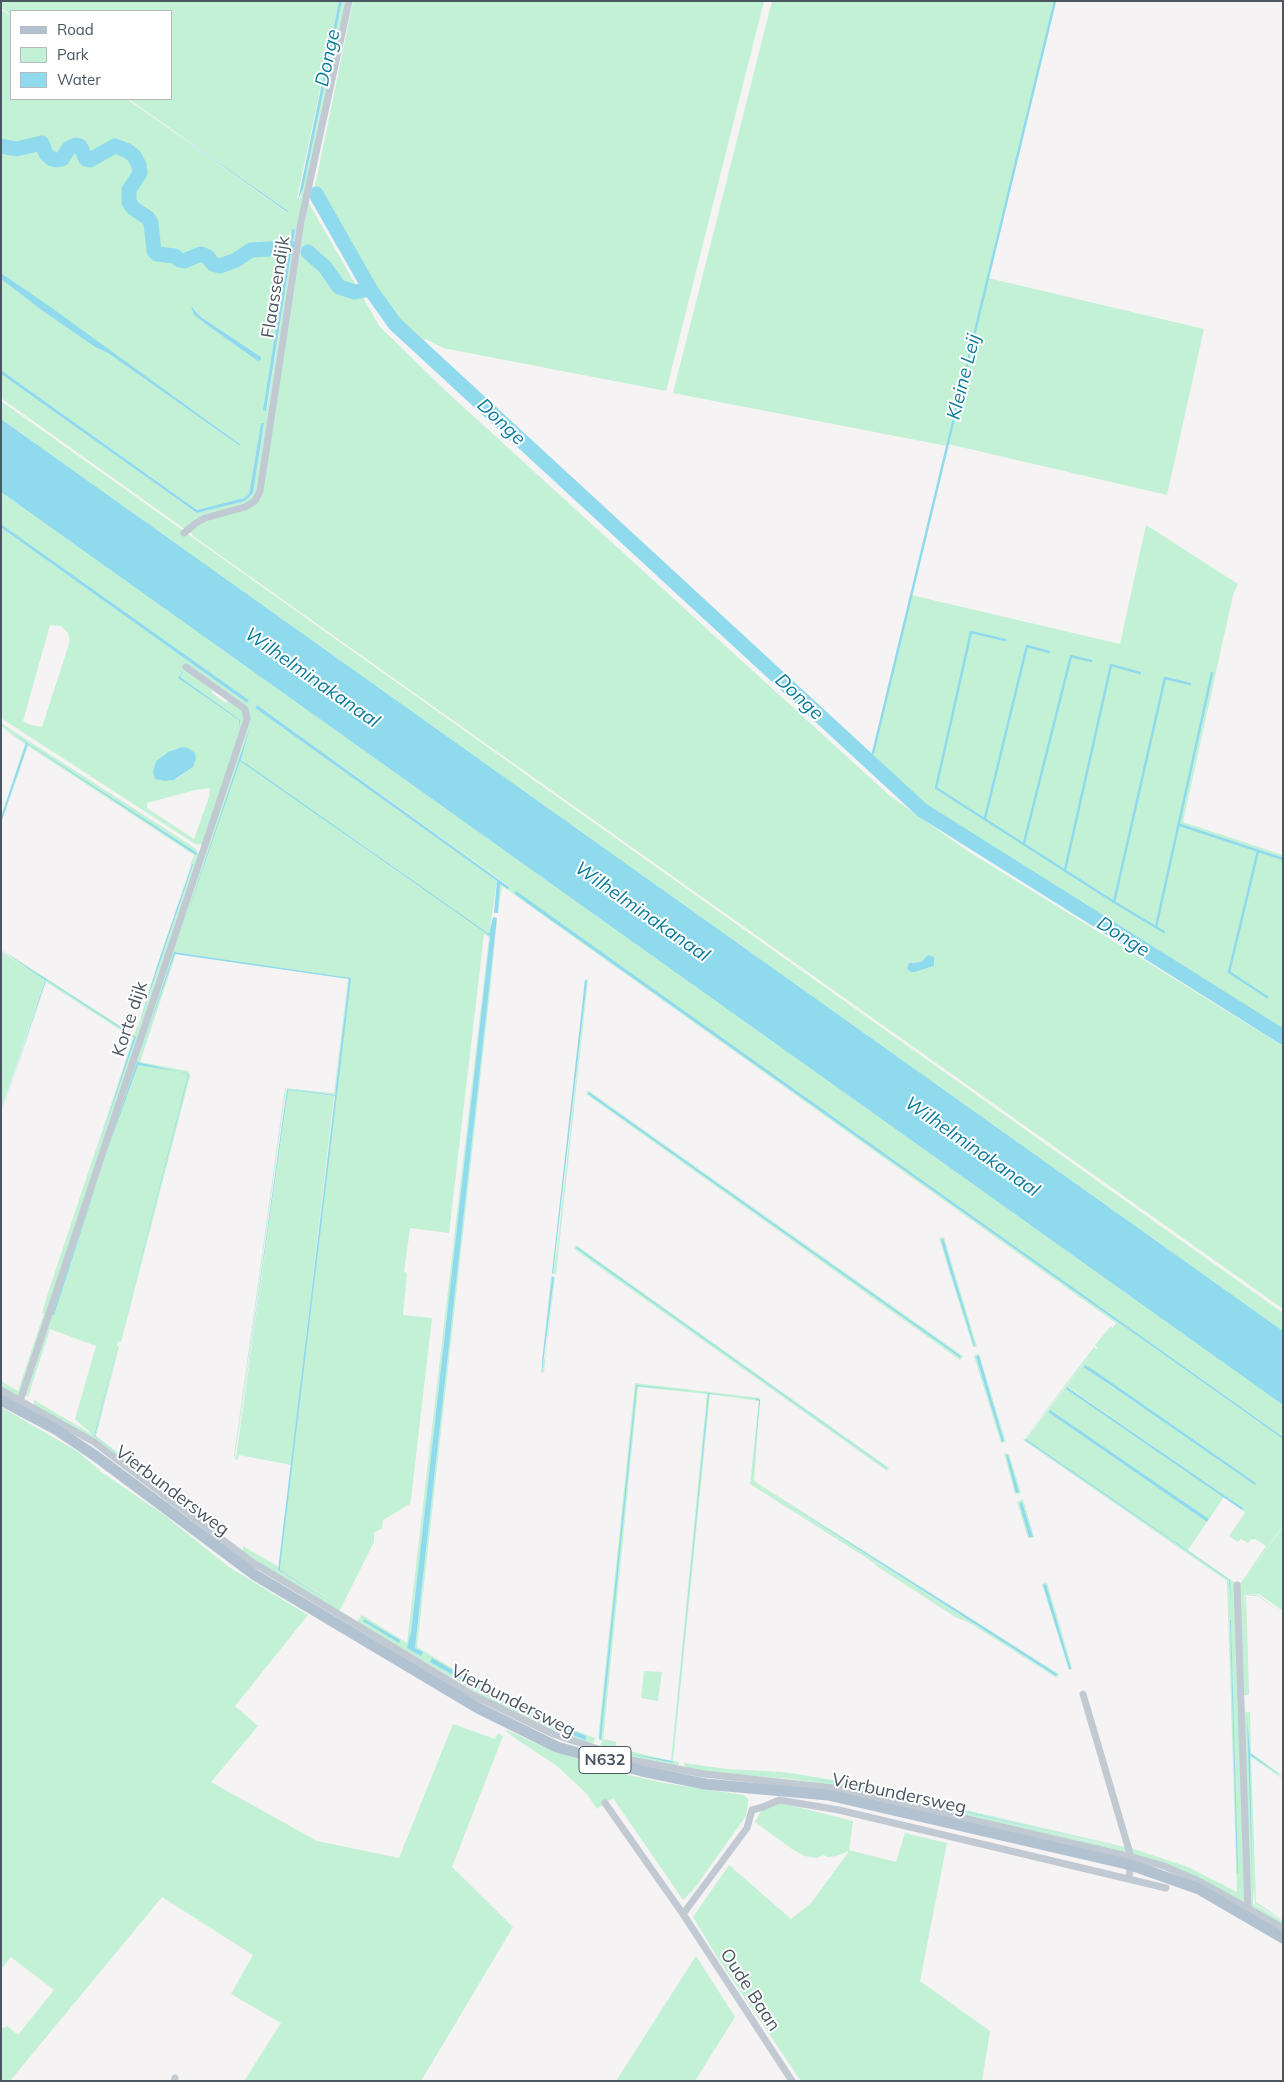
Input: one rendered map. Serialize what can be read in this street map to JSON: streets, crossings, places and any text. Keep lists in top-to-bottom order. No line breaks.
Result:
{"streets":{"main road":["Vierbundersweg","N632"],"street":["Flaassendijk","Korte dijk","Oude Baan"]},"crossings":[["Korte dijk","Vierbundersweg"],["Vierbundersweg","Oude Baan"]],"water":["Donge","Kleine Leij","Wilhelminakanaal"],"legend":["Road","Park","Water"]}
